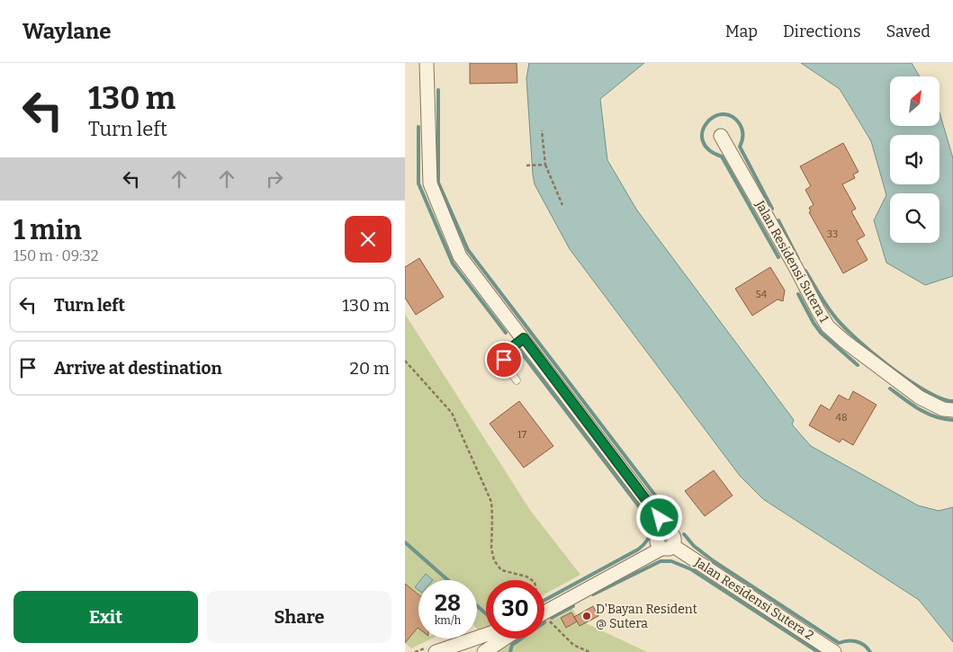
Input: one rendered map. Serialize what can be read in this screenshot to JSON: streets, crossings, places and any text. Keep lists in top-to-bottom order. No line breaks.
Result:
{"streets":{"street":["Jalan Residensi Sutera 1","Jalan Residensi Sutera 2"]},"places":["D'Bayan Resident @ Sutera"],"house_numbers":["33","54","48","17"],"north":"top right","page":{"header":"Waylane","nav":["Map","Directions","Saved"],"turn":["130 m","Turn left"],"heading":["1 min","150 m · 09:32"],"list":[{"name":"Turn left","value":"130 m"},{"name":"Arrive at destination","value":"20 m"}],"speed":"28 km/h","limit":"30","buttons":["Exit","Share"]}}
